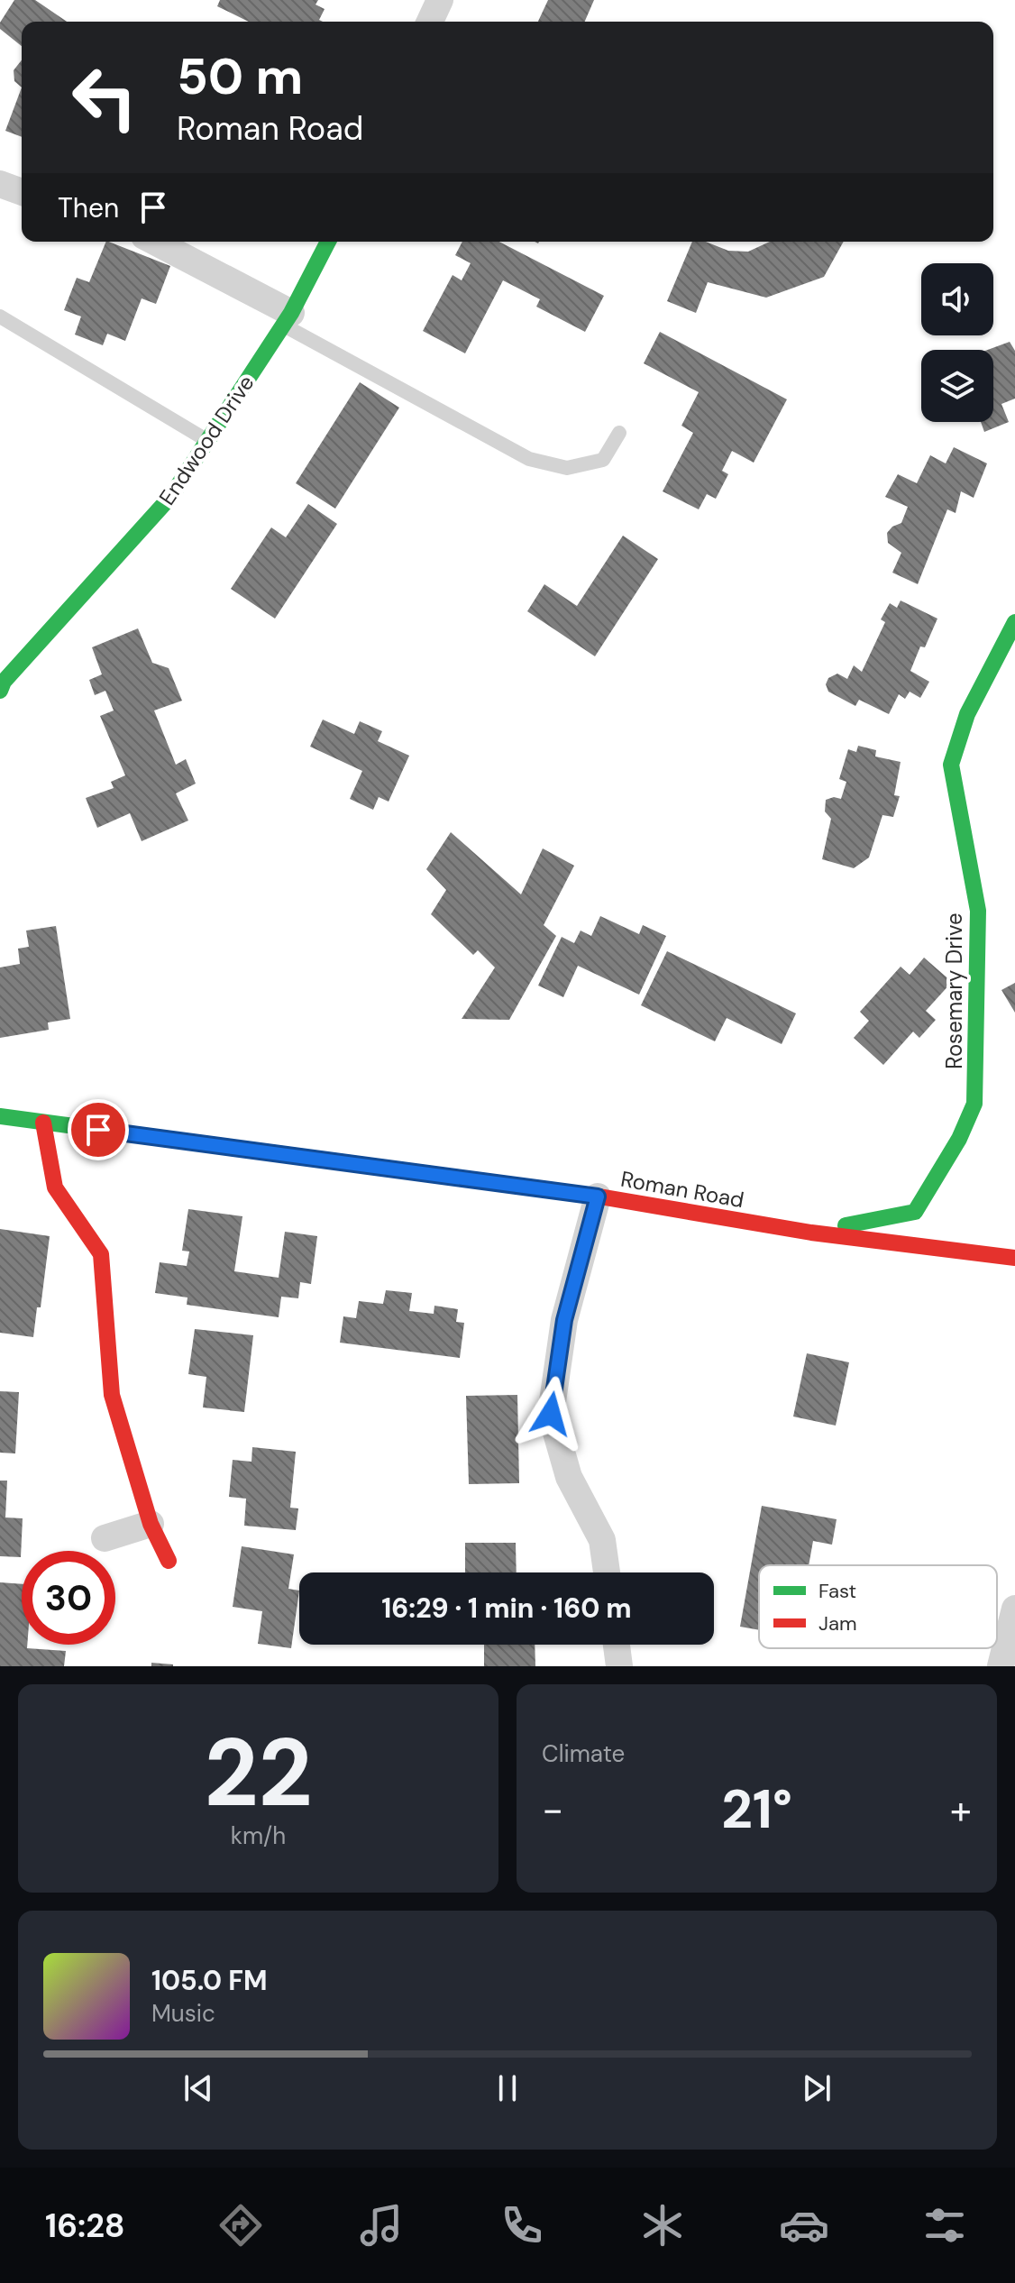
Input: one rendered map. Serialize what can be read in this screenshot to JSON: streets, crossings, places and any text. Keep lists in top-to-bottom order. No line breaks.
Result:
{"streets":{"street":["Endwood Drive","Rosemary Drive","Roman Road"]},"crossings":[["Rosemary Drive","Roman Road"]],"legend":["Fast","Jam"],"page":{"turn":["50 m","Roman Road"],"then":"Then","limit":"30","trip":"16:29 · 1 min · 160 m","tile":[["22","km/h"],"Climate"],"heat":["−","21°","+"],"song":["105.0 FM","Music"],"tabs":"16:28"}}
